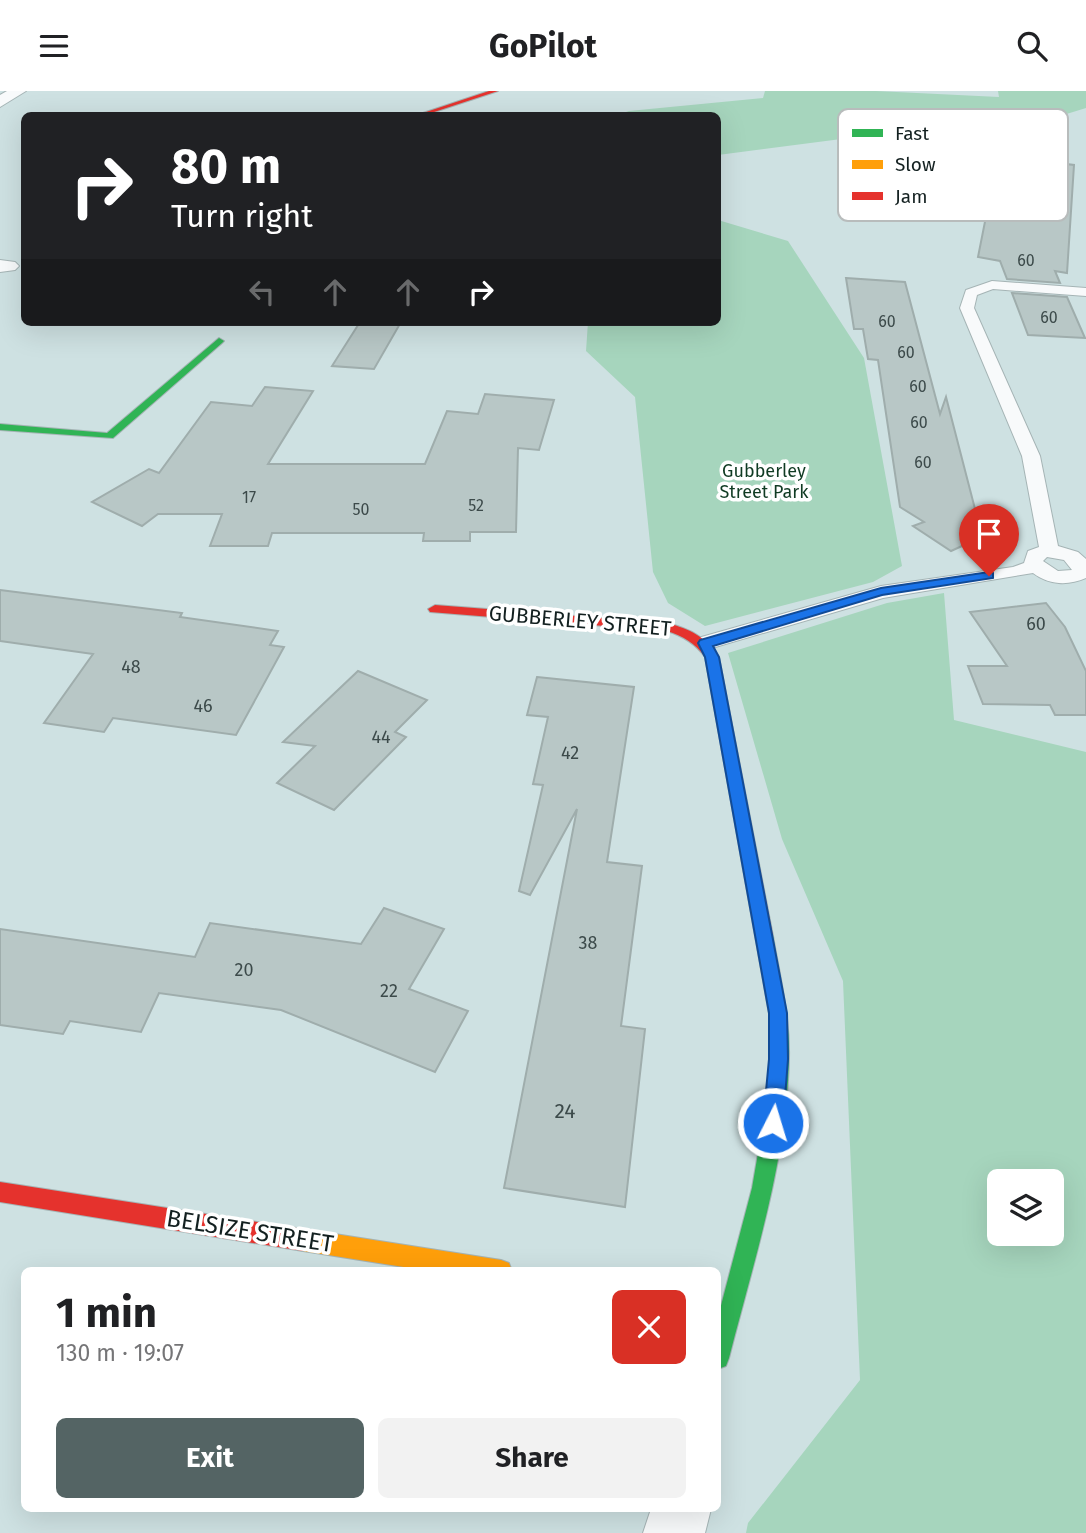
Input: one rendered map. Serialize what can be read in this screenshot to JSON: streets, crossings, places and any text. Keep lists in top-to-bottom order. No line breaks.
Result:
{"streets":{"street":["GUBBERLEY STREET","BELSIZE STREET"]},"parks":["Gubberley Street Park"],"house_numbers":["60","60","60","60","60","60","60","17","52","50","60","48","46","44","42","38","20","22","24"],"legend":["Fast","Slow","Jam"],"page":{"header":"GoPilot","turn":["80 m","Turn right"],"heading":["1 min","130 m · 19:07"],"buttons":["Exit","Share"]}}
